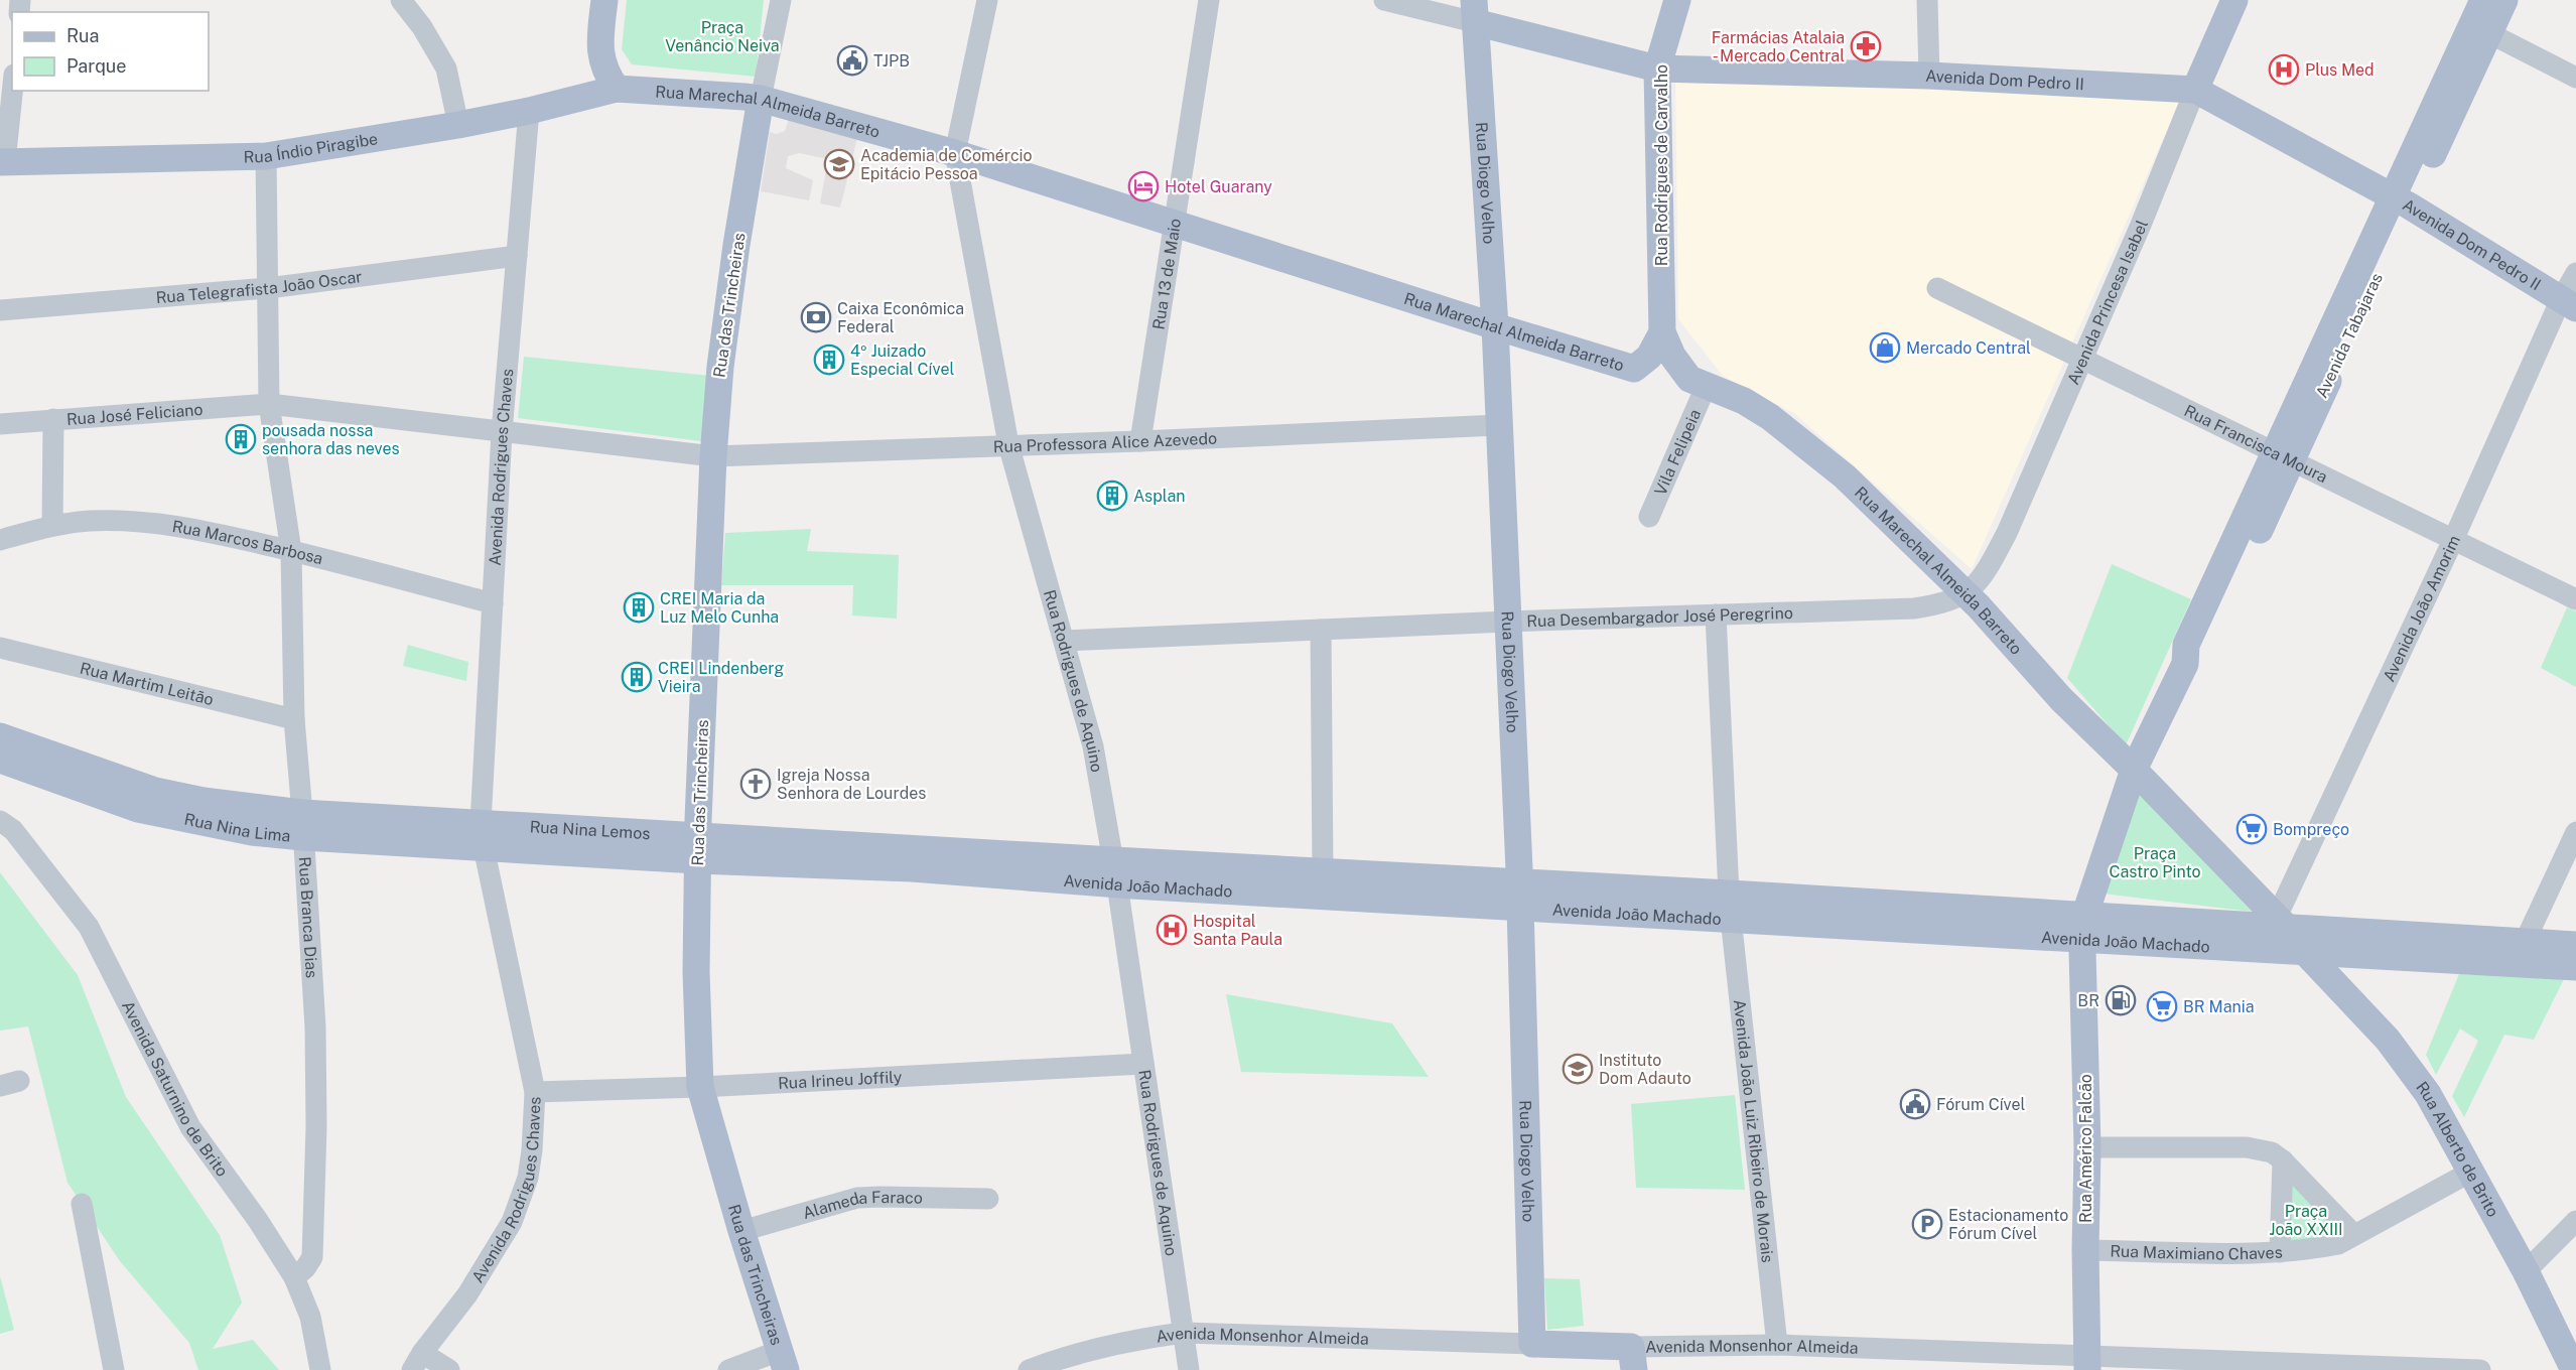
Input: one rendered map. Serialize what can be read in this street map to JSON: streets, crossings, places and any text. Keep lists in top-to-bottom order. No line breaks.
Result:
{"streets":{"main road":["Avenida Dom Pedro II","Rua Marechal Almeida Barreto","Rua Índio Piragibe","Rua Rodrigues de Carvalho","Rua Diogo Velho","Avenida Princesa Isabel","Rua das Trincheiras","Avenida Tabajaras","Rua Nina Lima","Rua Nina Lemos","Avenida João Machado","Rua Américo Falcão","Rua Alberto de Brito","Avenida Monsenhor Almeida"],"street":["Rua 13 de Maio","Rua Telegrafista João Oscar","Rua José Feliciano","Rua Professora Alice Azevedo","Rua Francisca Moura","Vila Felipeia","Avenida Rodrigues Chaves","Rua Marcos Barbosa","Avenida João Amorim","Rua Desembargador José Peregrino","Rua Rodrigues de Aquino","Rua Martim Leitão","Rua Branca Dias","Rua Irineu Joffily","Avenida Saturnino de Brito","Avenida João Luiz Ribeiro de Morais","Alameda Faraco","Rua Maximiano Chaves"]},"crossings":[["Avenida Dom Pedro II","Rua Rodrigues de Carvalho"],["Avenida Dom Pedro II","Rua Diogo Velho"],["Avenida Dom Pedro II","Avenida Princesa Isabel"],["Avenida Dom Pedro II","Avenida Tabajaras"],["Avenida Dom Pedro II","Avenida João Amorim"],["Rua Marechal Almeida Barreto","Rua Índio Piragibe"],["Rua Marechal Almeida Barreto","Rua Rodrigues de Carvalho"],["Rua Marechal Almeida Barreto","Rua Diogo Velho"],["Rua Marechal Almeida Barreto","Rua 13 de Maio"],["Rua Marechal Almeida Barreto","Avenida Princesa Isabel"],["Rua Marechal Almeida Barreto","Rua das Trincheiras"],["Rua Marechal Almeida Barreto","Avenida Tabajaras"],["Rua Marechal Almeida Barreto","Vila Felipeia"],["Rua Marechal Almeida Barreto","Avenida João Amorim"],["Rua Marechal Almeida Barreto","Rua Desembargador José Peregrino"],["Rua Marechal Almeida Barreto","Rua Rodrigues de Aquino"],["Rua Marechal Almeida Barreto","Avenida João Machado"],["Rua Índio Piragibe","Avenida Rodrigues Chaves"],["Rua Índio Piragibe","Rua Branca Dias"],["Rua Diogo Velho","Rua Professora Alice Azevedo"],["Rua Diogo Velho","Rua Desembargador José Peregrino"],["Rua Diogo Velho","Avenida João Machado"],["Rua Diogo Velho","Avenida Monsenhor Almeida"],["Rua 13 de Maio","Rua Professora Alice Azevedo"],["Rua Telegrafista João Oscar","Avenida Rodrigues Chaves"],["Rua Telegrafista João Oscar","Rua Branca Dias"],["Avenida Princesa Isabel","Rua Francisca Moura"],["Avenida Princesa Isabel","Rua Desembargador José Peregrino"],["Rua das Trincheiras","Rua Professora Alice Azevedo"],["Rua das Trincheiras","Rua Nina Lemos"],["Rua das Trincheiras","Avenida João Machado"],["Rua das Trincheiras","Rua Irineu Joffily"],["Rua das Trincheiras","Alameda Faraco"],["Avenida Tabajaras","Rua Francisca Moura"],["Avenida Tabajaras","Avenida João Machado"],["Avenida Tabajaras","Rua Américo Falcão"],["Rua José Feliciano","Rua Professora Alice Azevedo"],["Rua José Feliciano","Avenida Rodrigues Chaves"],["Rua José Feliciano","Rua Branca Dias"],["Rua Professora Alice Azevedo","Avenida Rodrigues Chaves"],["Rua Professora Alice Azevedo","Rua Rodrigues de Aquino"],["Rua Francisca Moura","Avenida João Amorim"],["Avenida Rodrigues Chaves","Rua Marcos Barbosa"],["Avenida Rodrigues Chaves","Rua Nina Lima"],["Avenida Rodrigues Chaves","Rua Nina Lemos"],["Avenida Rodrigues Chaves","Rua Irineu Joffily"],["Rua Marcos Barbosa","Rua Branca Dias"],["Avenida João Amorim","Avenida João Machado"],["Rua Desembargador José Peregrino","Rua Rodrigues de Aquino"],["Rua Desembargador José Peregrino","Avenida João Luiz Ribeiro de Morais"],["Rua Rodrigues de Aquino","Avenida João Machado"],["Rua Rodrigues de Aquino","Rua Irineu Joffily"],["Rua Rodrigues de Aquino","Avenida Monsenhor Almeida"],["Rua Martim Leitão","Rua Branca Dias"],["Rua Nina Lima","Rua Nina Lemos"],["Rua Nina Lima","Rua Branca Dias"],["Rua Nina Lemos","Avenida João Machado"],["Avenida João Machado","Avenida João Luiz Ribeiro de Morais"],["Avenida João Machado","Rua Américo Falcão"],["Avenida João Machado","Rua Alberto de Brito"],["Rua Branca Dias","Avenida Saturnino de Brito"],["Avenida João Luiz Ribeiro de Morais","Avenida Monsenhor Almeida"],["Rua Américo Falcão","Rua Maximiano Chaves"],["Rua Américo Falcão","Avenida Monsenhor Almeida"],["Rua Alberto de Brito","Rua Maximiano Chaves"]],"parks":["Praça Venâncio Neiva","Praça Castro Pinto","Praça João XXIII"],"places":{"pharmacy":["Farmácias Atalaia - Mercado Central"],"public building":["TJPB","Fórum Cível"],"hospital":["Plus Med","Hospital Santa Paula"],"school or university":["Academia de Comércio Epitácio Pessoa","Instituto Dom Adauto"],"hotel":["Hotel Guarany"],"bank":["Caixa Econômica Federal"],"shop":["Mercado Central"],"building":["4º Juizado Especial Cível","pousada nossa senhora das neves","Asplan","CREI Maria da Luz Melo Cunha","CREI Lindenberg Vieira"],"church":["Igreja Nossa Senhora de Lourdes"],"supermarket":["Bompreço","BR Mania"],"fuel station":["BR"],"parking":["Estacionamento Fórum Cível"]},"legend":["Rua","Parque"]}
